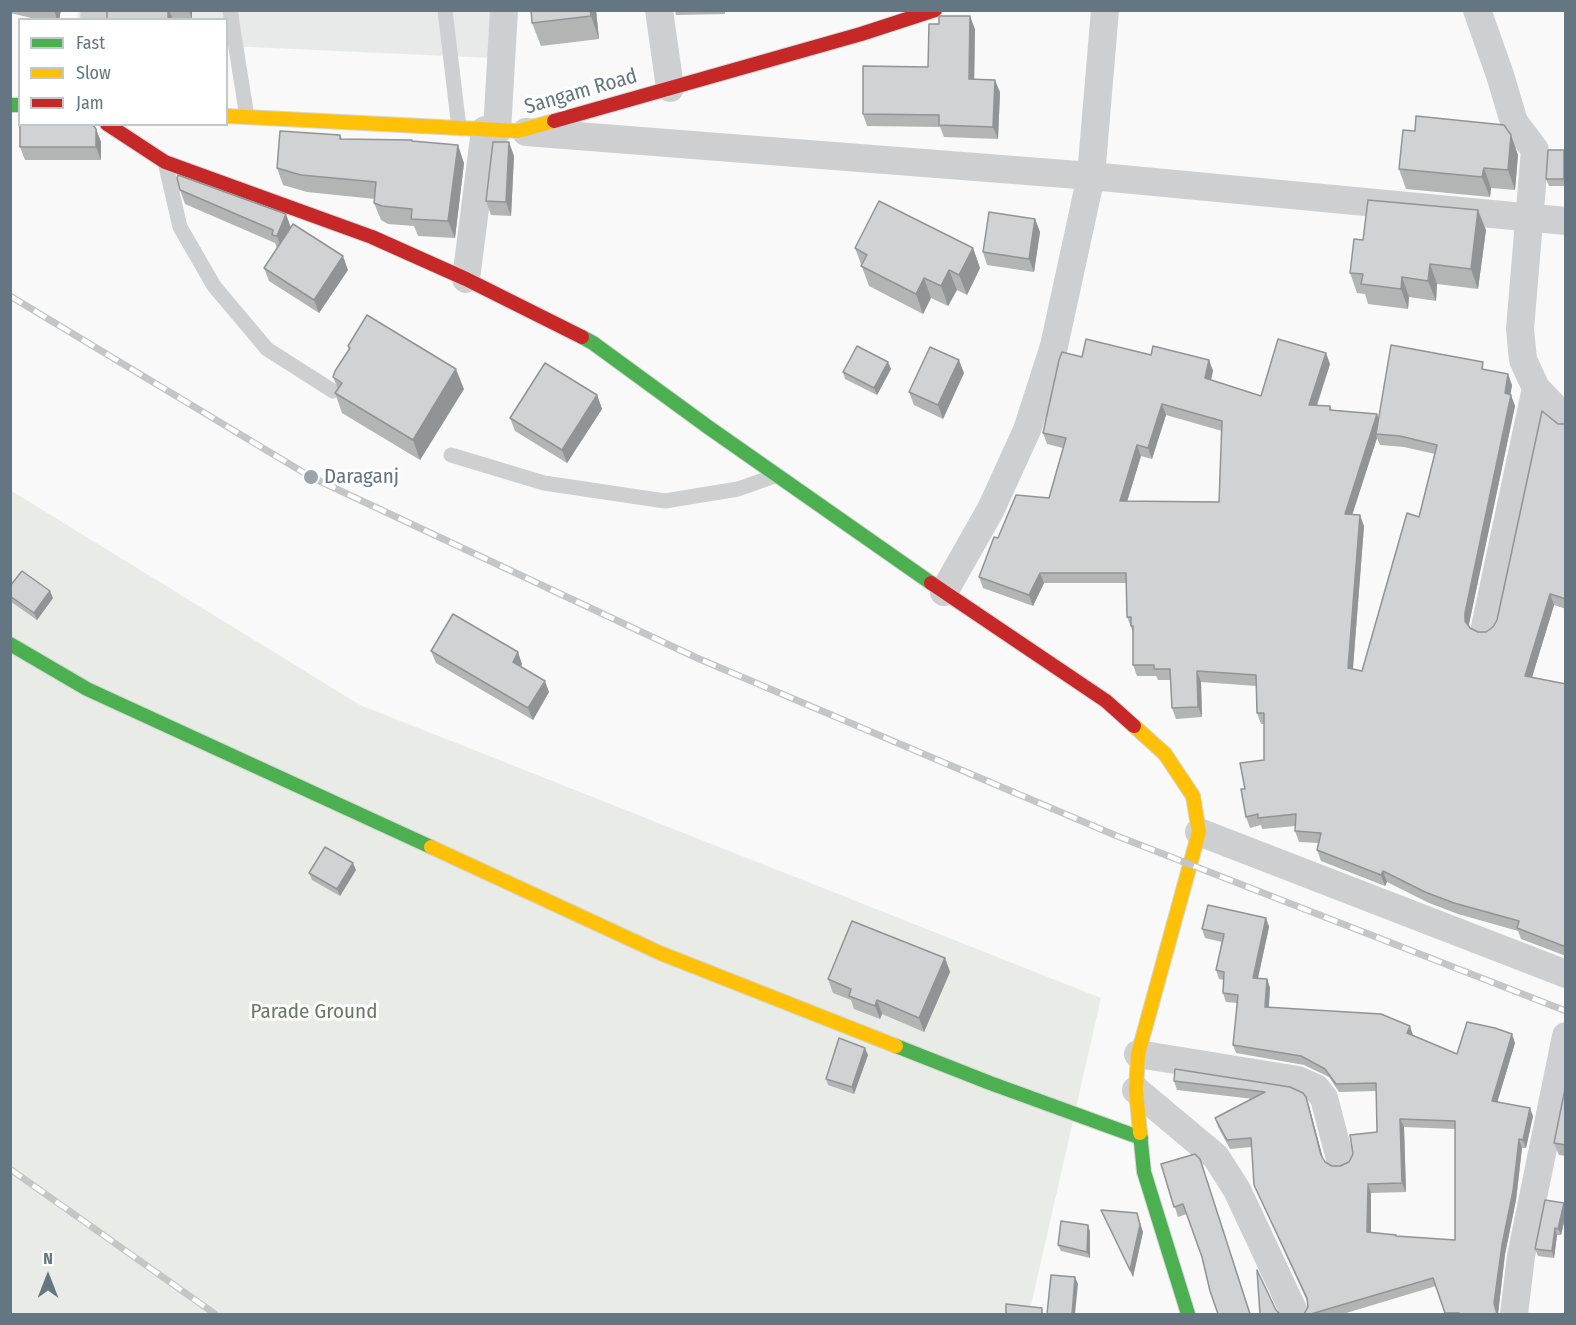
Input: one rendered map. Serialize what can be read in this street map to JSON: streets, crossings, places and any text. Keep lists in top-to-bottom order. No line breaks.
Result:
{"streets":{"street":["Sangam Road"]},"parks":["Parade Ground"],"places":["Daraganj"],"legend":["Fast","Slow","Jam"],"north":"top"}
